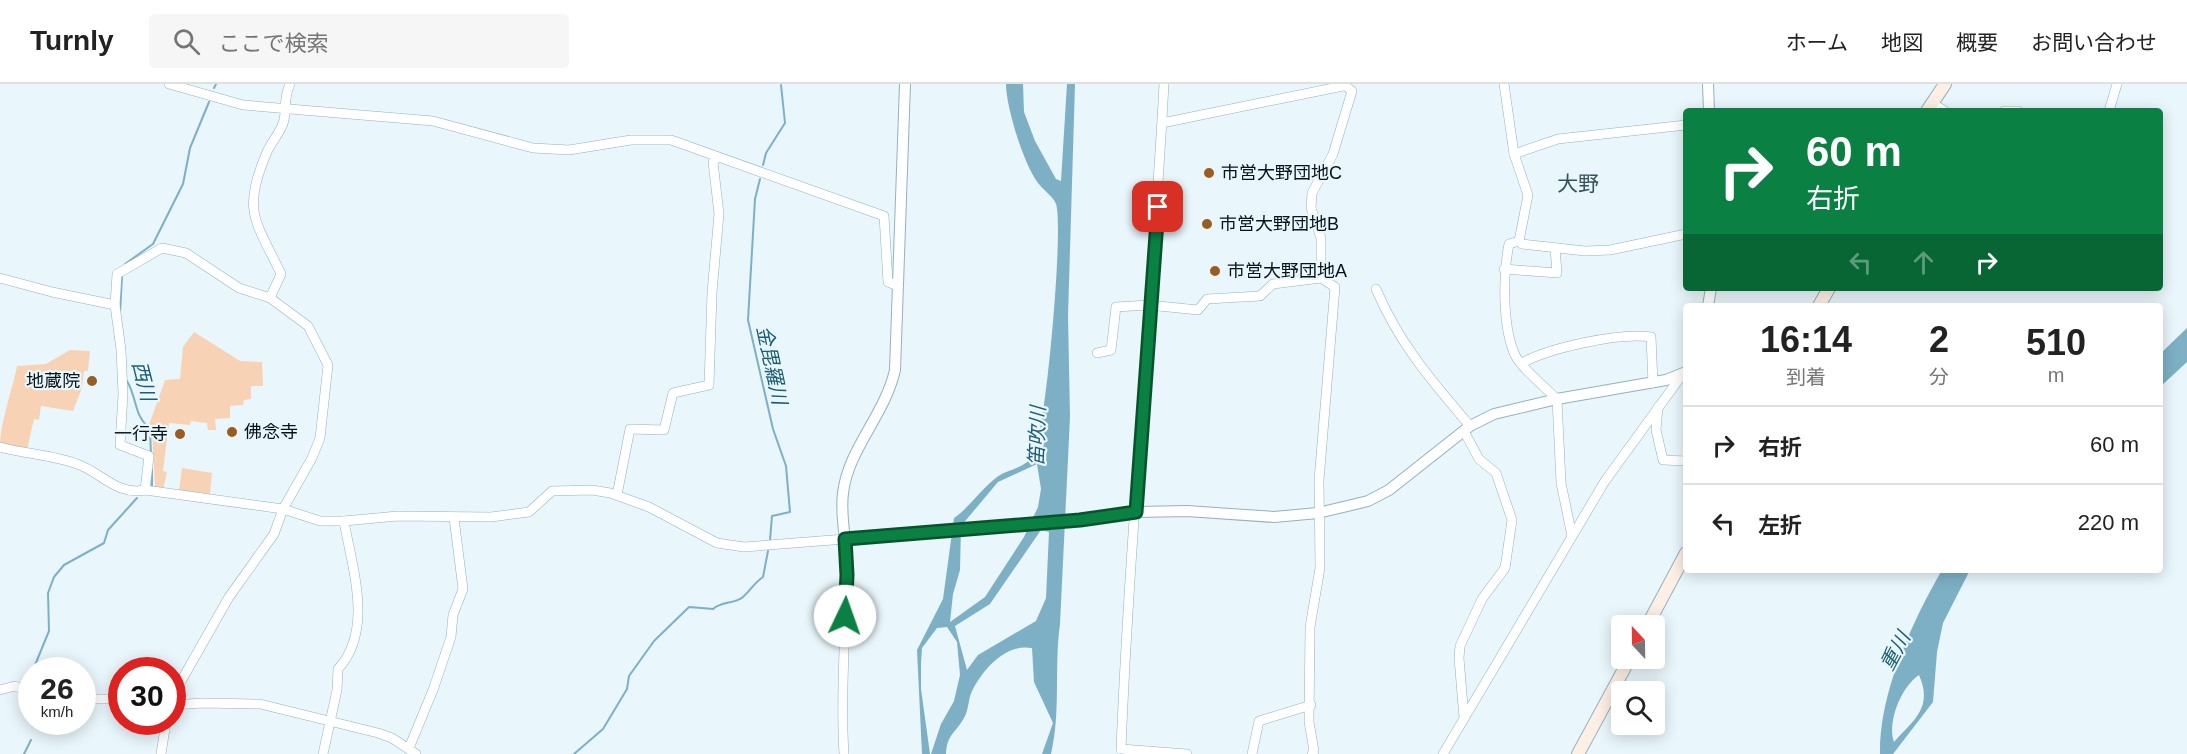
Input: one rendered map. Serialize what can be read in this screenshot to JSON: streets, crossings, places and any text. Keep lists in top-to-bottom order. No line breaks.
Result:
{"districts":["大野"],"water":["金毘羅川","西川","笛吹川","重川"],"places":["市営大野団地C","市営大野団地B","市営大野団地A","地蔵院","佛念寺","一行寺"],"north":"top","page":{"header":"Turnly","search":"ここで検索","nav":["ホーム","地図","概要","お問い合わせ"],"turn":["60 m","右折"],"eta":["16:14","到着","2","分","510","m"],"list":[{"name":"右折","value":"60 m"},{"name":"左折","value":"220 m"}],"speed":"26 km/h","limit":"30"}}
